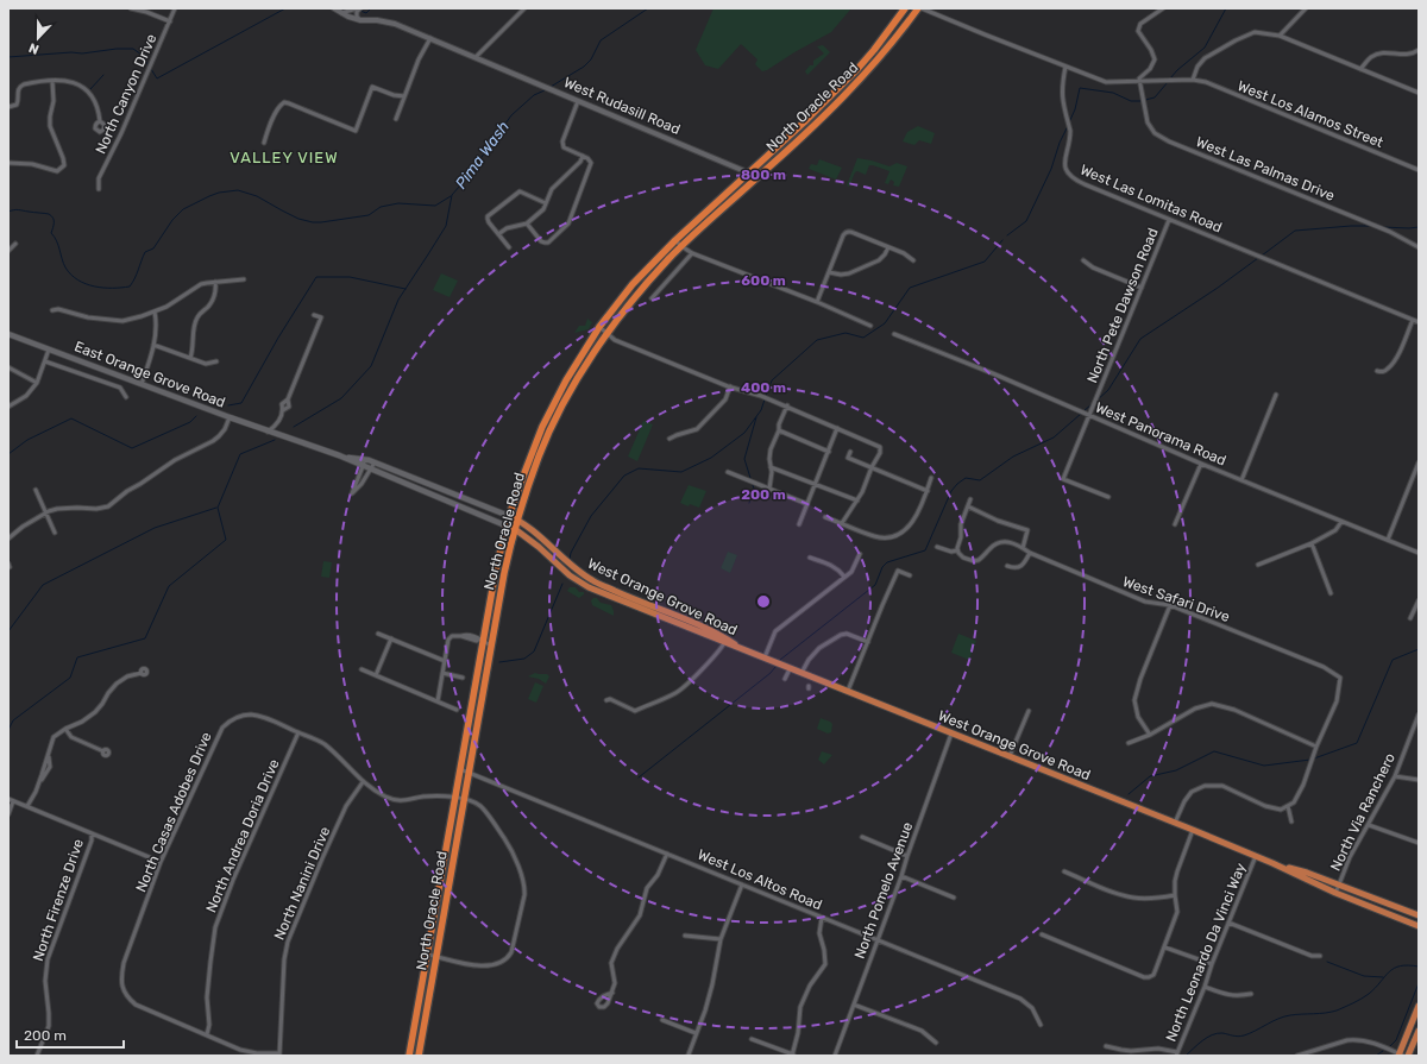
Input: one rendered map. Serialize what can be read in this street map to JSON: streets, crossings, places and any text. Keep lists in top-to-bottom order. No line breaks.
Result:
{"streets":{"highway":["North Oracle Road"],"main road":["East Orange Grove Road","West Orange Grove Road"],"street":["North Canyon Drive","West Rudasill Road","West Los Alamos Street","West Las Palmas Drive","West Las Lomitas Road","North Pete Dawson Road","West Panorama Road","West Safari Drive","North Casas Adobes Drive","North Via Ranchero","North Andrea Doria Drive","West Los Altos Road","North Nanini Drive","North Pomelo Avenue","North Firenze Drive","North Leonardo Da Vinci Way"]},"crossings":[["West Rudasill Road","North Oracle Road"],["North Oracle Road","West Orange Grove Road"],["North Oracle Road","North Casas Adobes Drive"],["North Oracle Road","West Los Altos Road"],["West Los Alamos Street","West Las Palmas Drive"],["West Los Alamos Street","West Las Lomitas Road"],["West Las Lomitas Road","North Pete Dawson Road"],["North Pete Dawson Road","West Panorama Road"],["East Orange Grove Road","West Orange Grove Road"],["West Orange Grove Road","North Via Ranchero"],["West Orange Grove Road","North Pomelo Avenue"],["West Orange Grove Road","North Leonardo Da Vinci Way"],["North Casas Adobes Drive","North Andrea Doria Drive"],["North Casas Adobes Drive","North Nanini Drive"],["West Los Altos Road","North Pomelo Avenue"]],"districts":["VALLEY VIEW"],"water":["Pima Wash"],"scale_bar":"200 m","north":"bottom","rings":["800 m","600 m","400 m","200 m"]}
